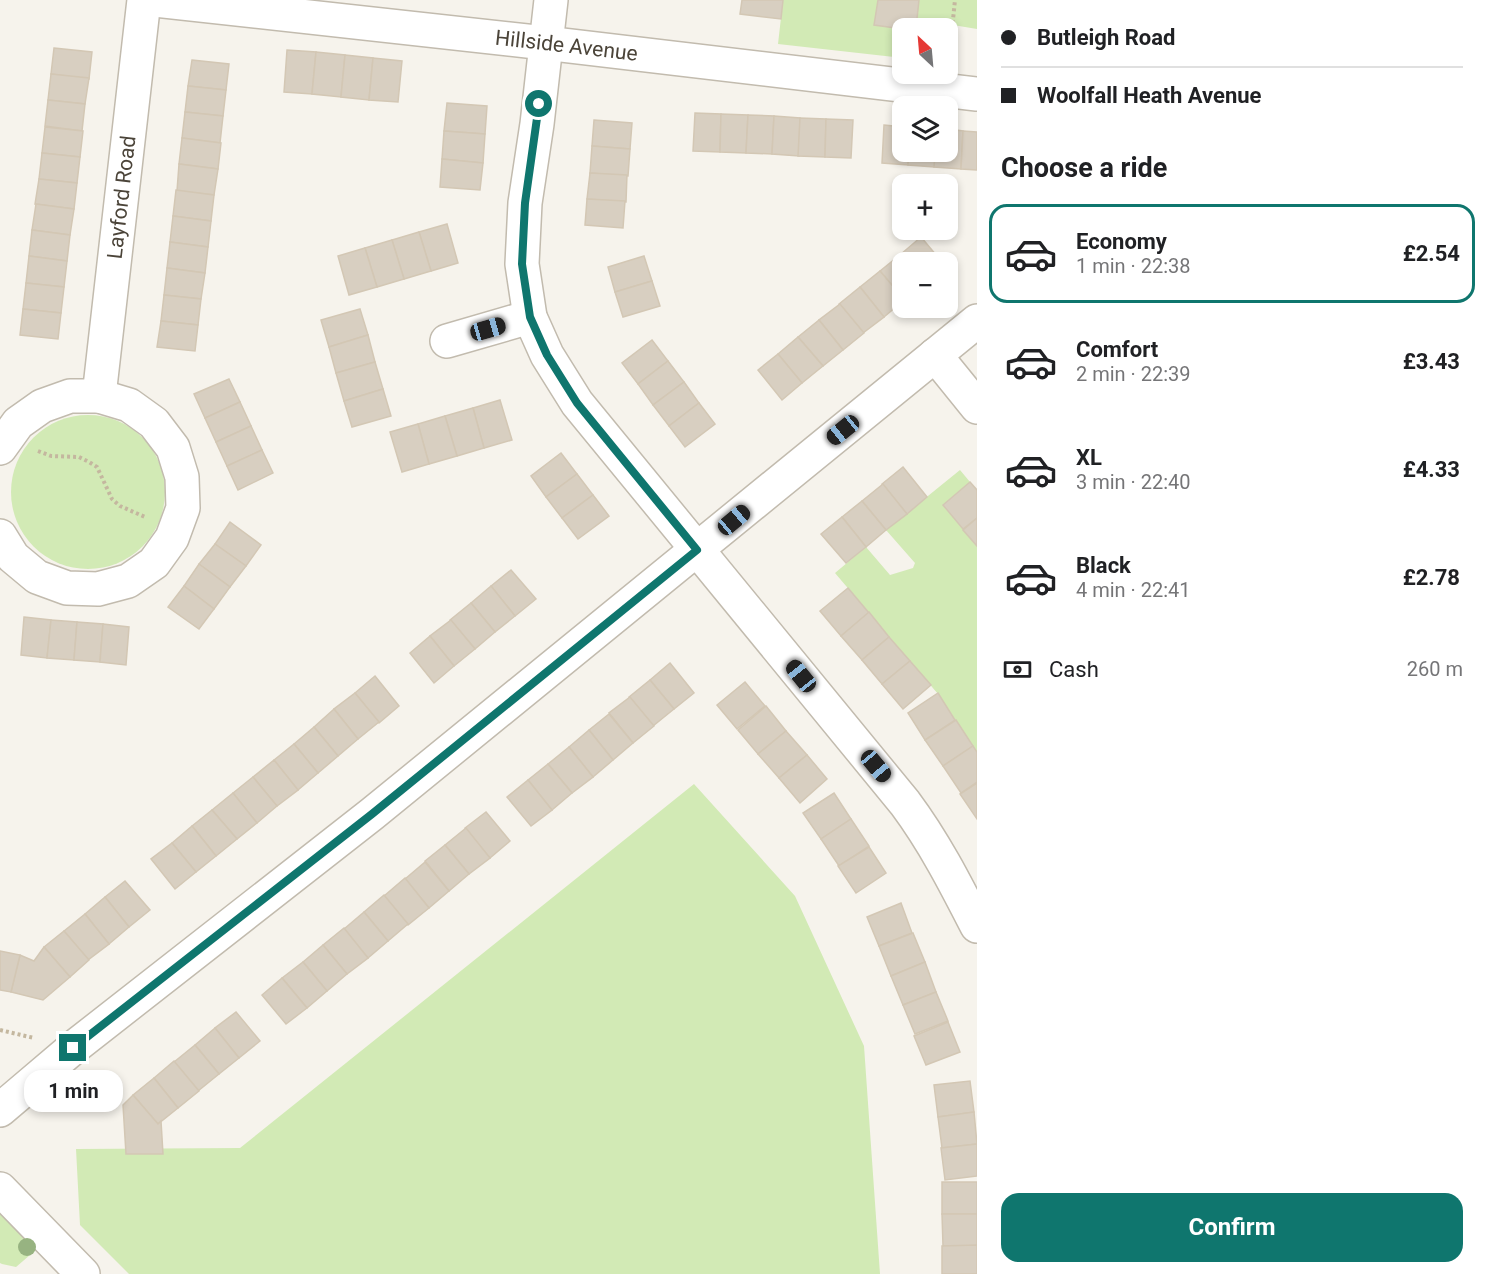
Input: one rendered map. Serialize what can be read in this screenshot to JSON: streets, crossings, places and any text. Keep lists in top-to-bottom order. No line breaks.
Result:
{"streets":{"street":["Hillside Avenue","Layford Road"]},"north":"top left","page":{"banner":["Butleigh Road","Woolfall Heath Avenue"],"map_buttons":["+","−"],"heading":"Choose a ride","list":[{"name":"Economy","note":"1 min · 22:38","value":"£2.54"},{"name":"Comfort","note":"2 min · 22:39","value":"£3.43"},{"name":"XL","note":"3 min · 22:40","value":"£4.33"},{"name":"Black","note":"4 min · 22:41","value":"£2.78"}],"pay":["Cash","260 m"],"bubble":"1 min","buttons":"Confirm"}}
